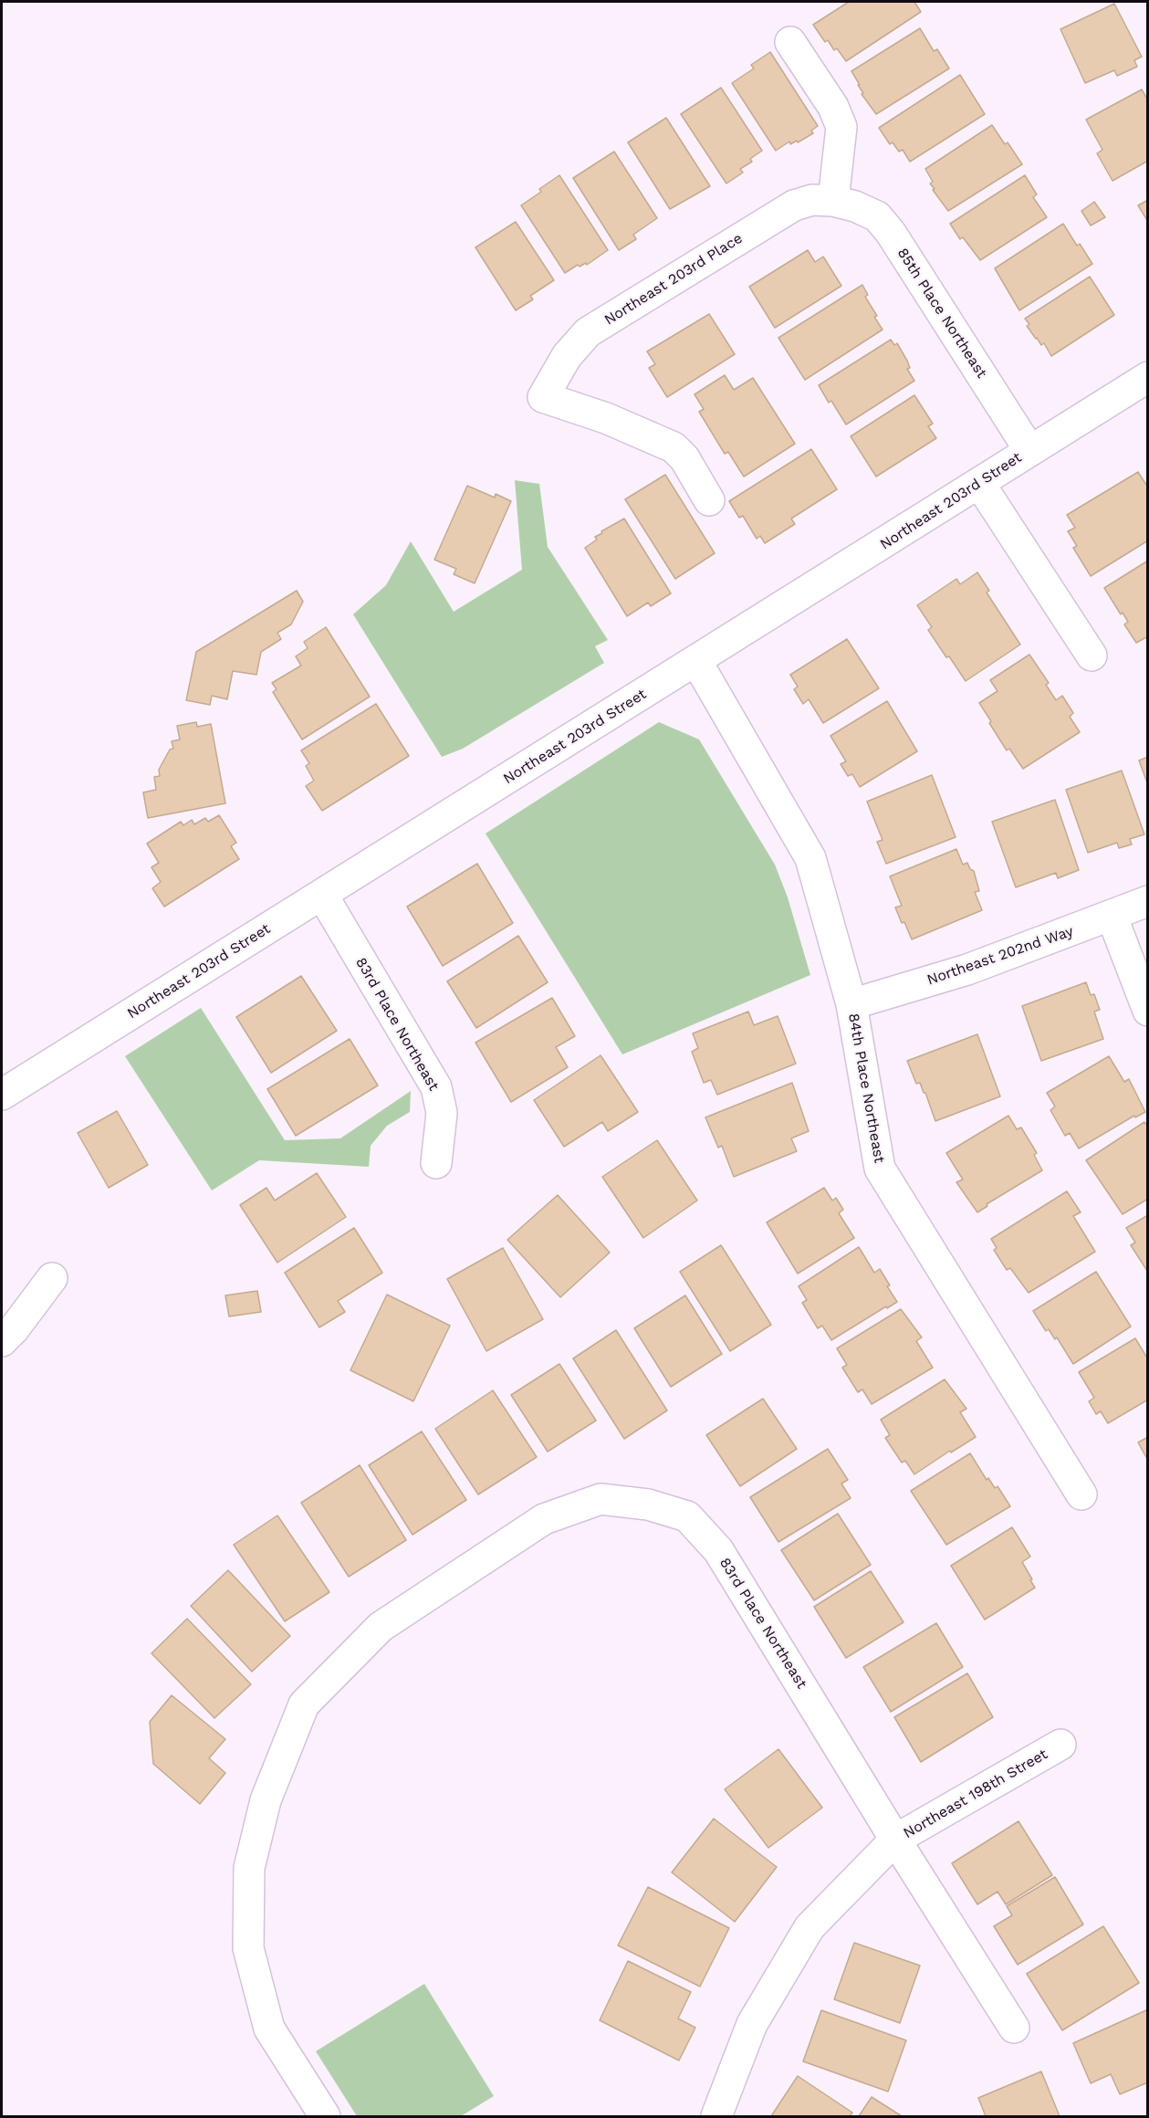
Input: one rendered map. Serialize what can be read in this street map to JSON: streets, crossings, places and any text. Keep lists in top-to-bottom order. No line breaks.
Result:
{"streets":{"street":["Northeast 203rd Place","85th Place Northeast","Northeast 203rd Street","Northeast 202nd Way","83rd Place Northeast","84th Place Northeast","Northeast 198th Street"]},"crossings":[["Northeast 203rd Place","85th Place Northeast"],["85th Place Northeast","Northeast 203rd Street"],["Northeast 203rd Street","83rd Place Northeast"],["Northeast 203rd Street","84th Place Northeast"],["Northeast 202nd Way","84th Place Northeast"],["83rd Place Northeast","Northeast 198th Street"]]}
